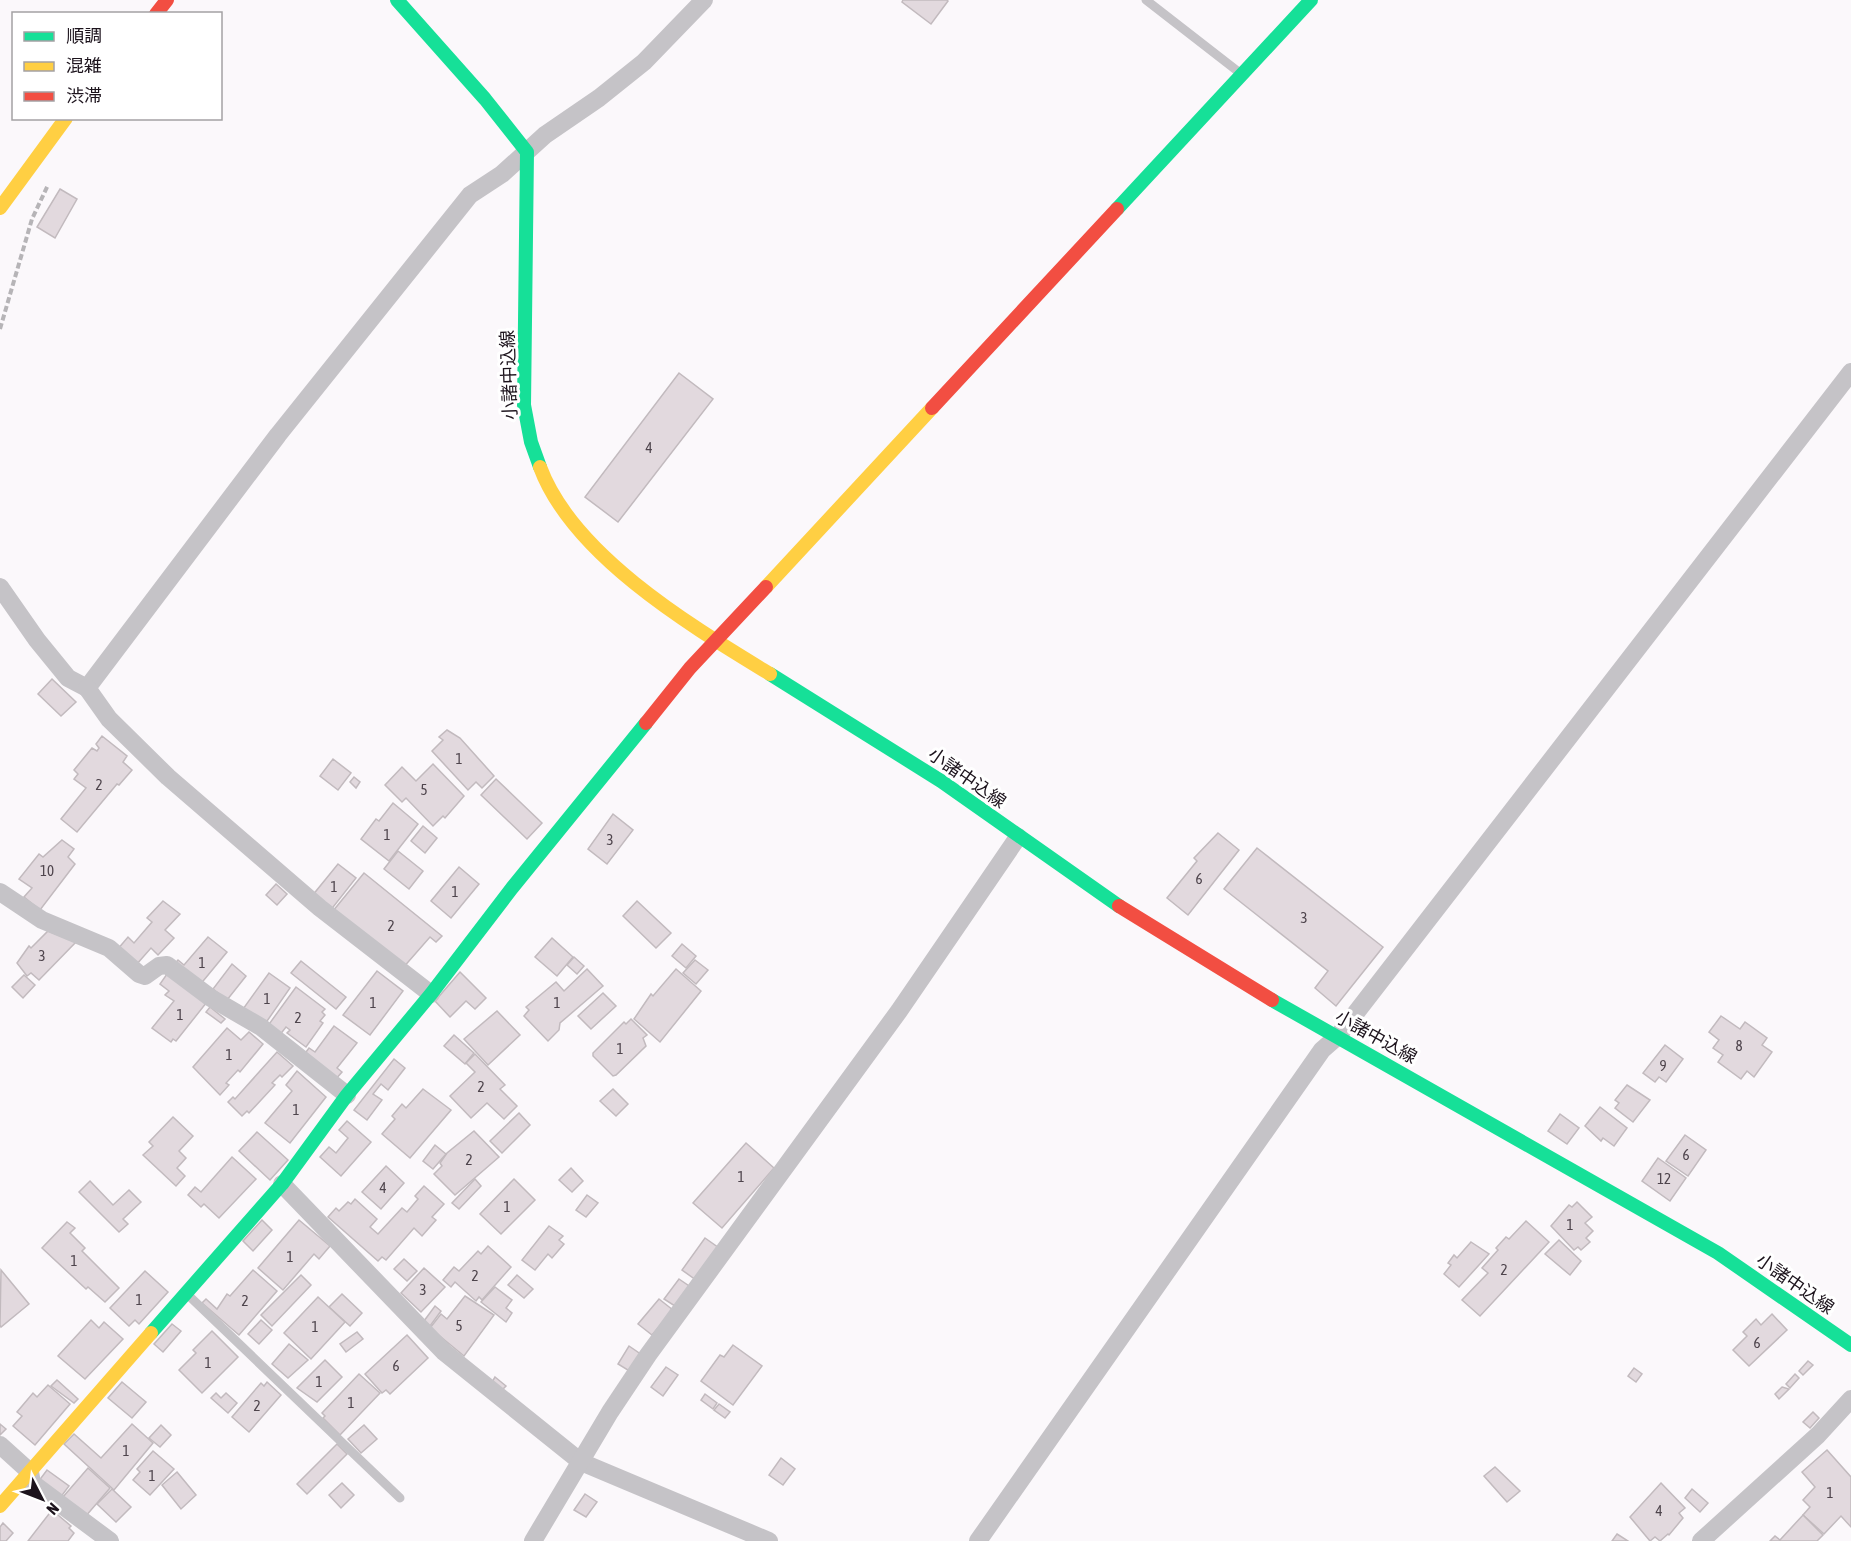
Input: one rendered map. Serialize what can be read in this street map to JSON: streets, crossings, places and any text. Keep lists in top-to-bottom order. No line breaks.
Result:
{"streets":{"main road":["小諸中込線"]},"house_numbers":["4","1","2","5","1","3","10","6","1","1","3","2","3","1","1","1","1","1","2","8","1","1","9","2","1","6","2","1","12","4","1","1","1","1","2","2","3","1","2","5","1","6","1","6","1","1","2","1","1","1","4"],"legend":["順調","混雑","渋滞"],"north":"bottom right"}
